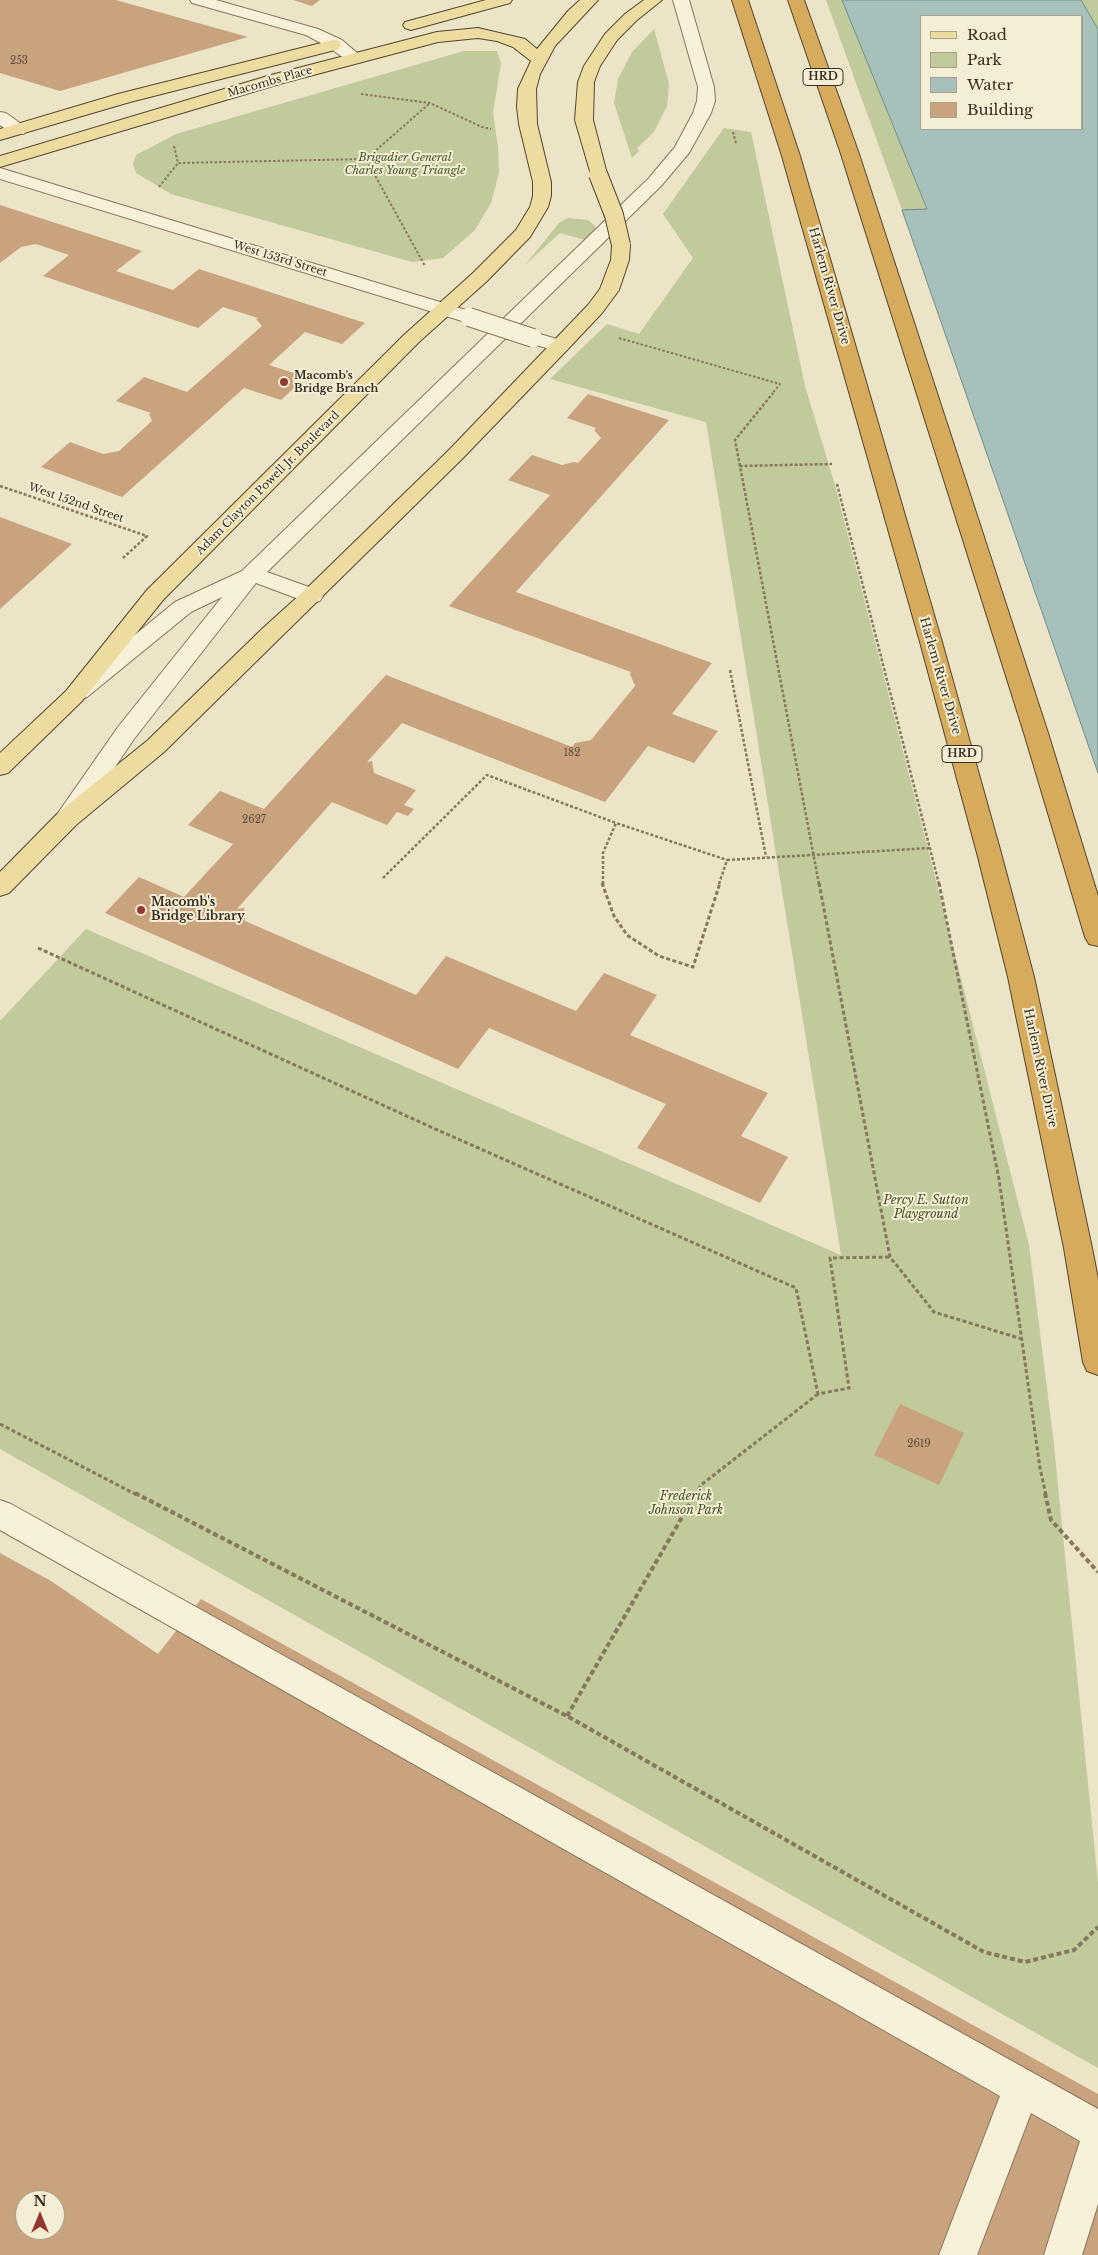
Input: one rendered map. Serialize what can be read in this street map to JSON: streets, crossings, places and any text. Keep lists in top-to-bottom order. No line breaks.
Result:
{"streets":{"highway":["HRD","Harlem River Drive"],"main road":["Macombs Place","Adam Clayton Powell Jr. Boulevard"],"street":["West 153rd Street"],"path":["West 152nd Street"]},"crossings":[["Macombs Place","Adam Clayton Powell Jr. Boulevard"],["West 153rd Street","Adam Clayton Powell Jr. Boulevard"]],"parks":["Brigadier General Charles Young Triangle","Percy E. Sutton Playground","Frederick Johnson Park"],"places":["Macomb's Bridge Branch","Macomb's Bridge Library"],"house_numbers":["253","182","2627","2619"],"legend":["Road","Park","Water","Building"],"north":"top"}
